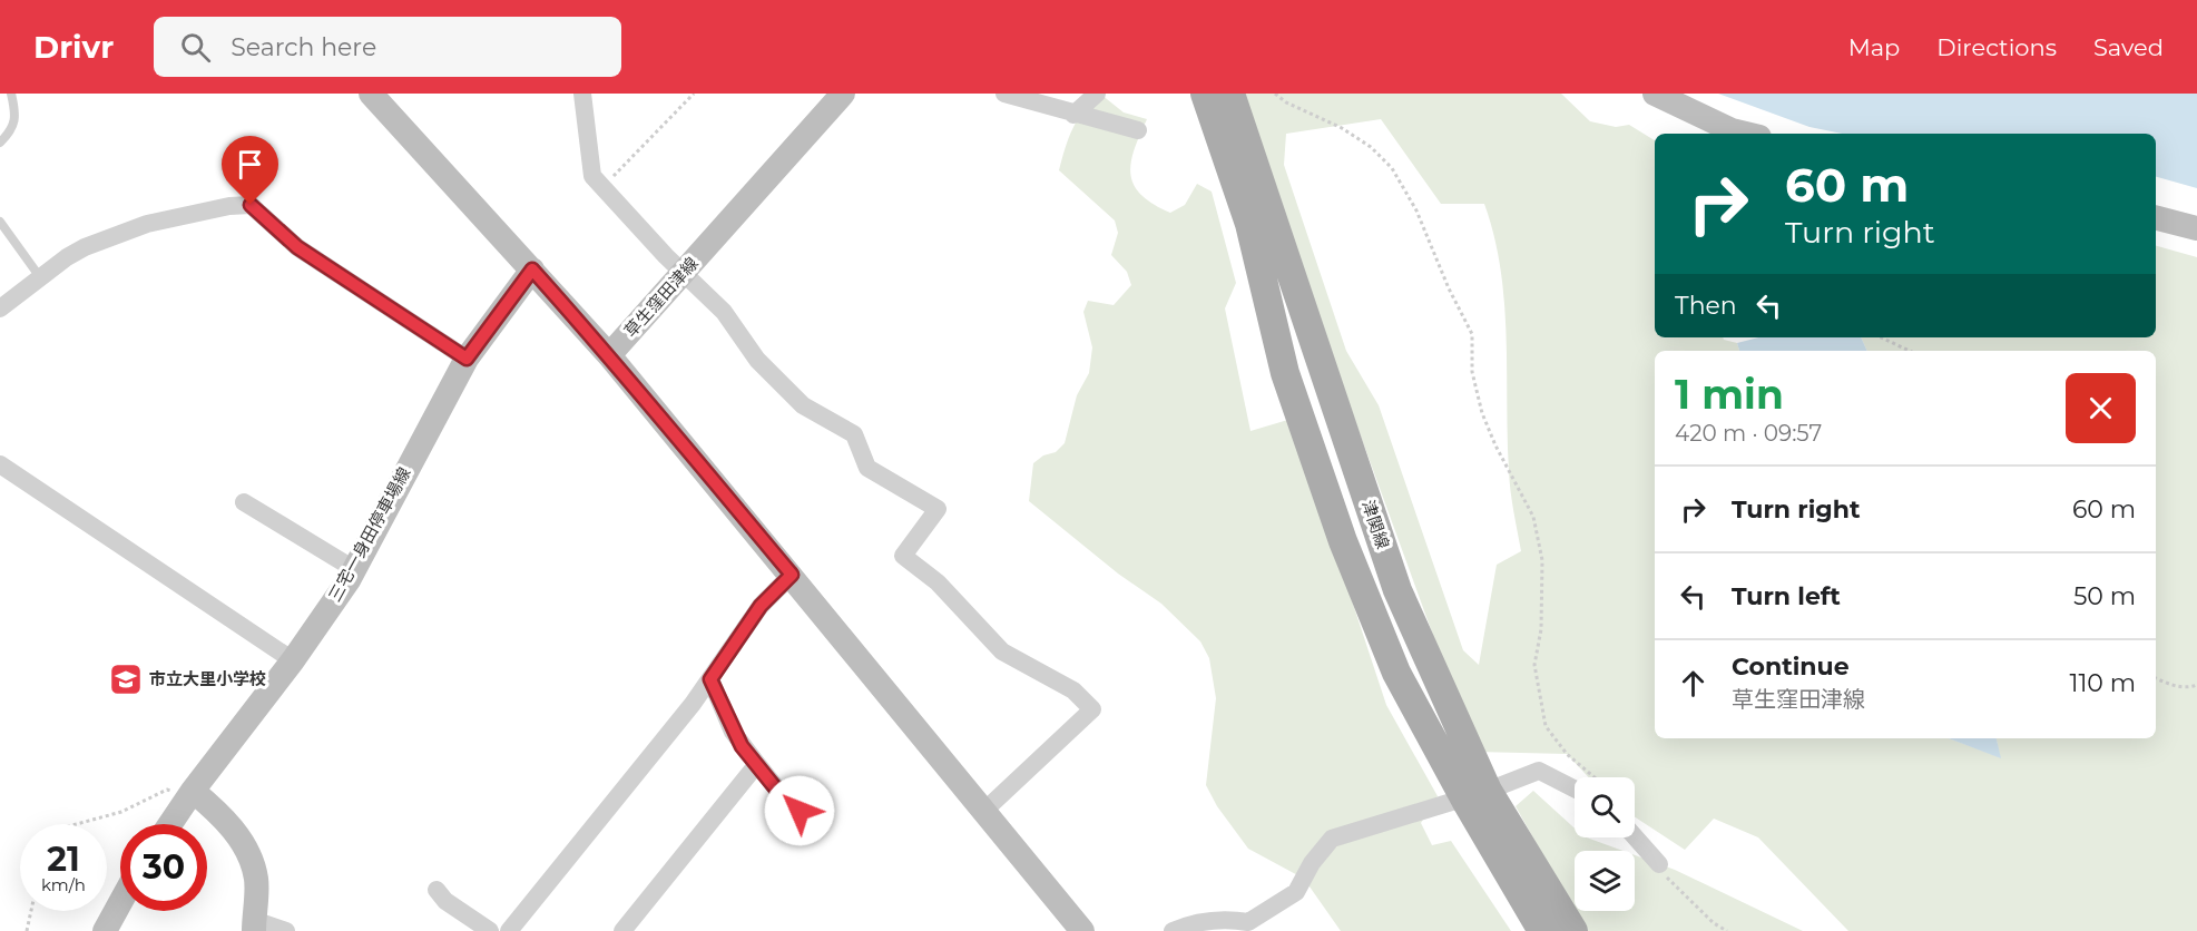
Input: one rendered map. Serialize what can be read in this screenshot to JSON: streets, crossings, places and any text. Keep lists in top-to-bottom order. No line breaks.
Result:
{"streets":{"main road":["草生窪田津線","津関線","三宅一身田停車場線"]},"places":{"school or university":["市立大里小学校"]},"page":{"header":"Drivr","search":"Search here","nav":["Map","Directions","Saved"],"turn":["60 m","Turn right"],"then":"Then","heading":["1 min","420 m · 09:57"],"list":[{"name":"Turn right","value":"60 m"},{"name":"Turn left","value":"50 m"},{"name":"Continue","note":"草生窪田津線","value":"110 m"}],"speed":"21 km/h","limit":"30"}}
